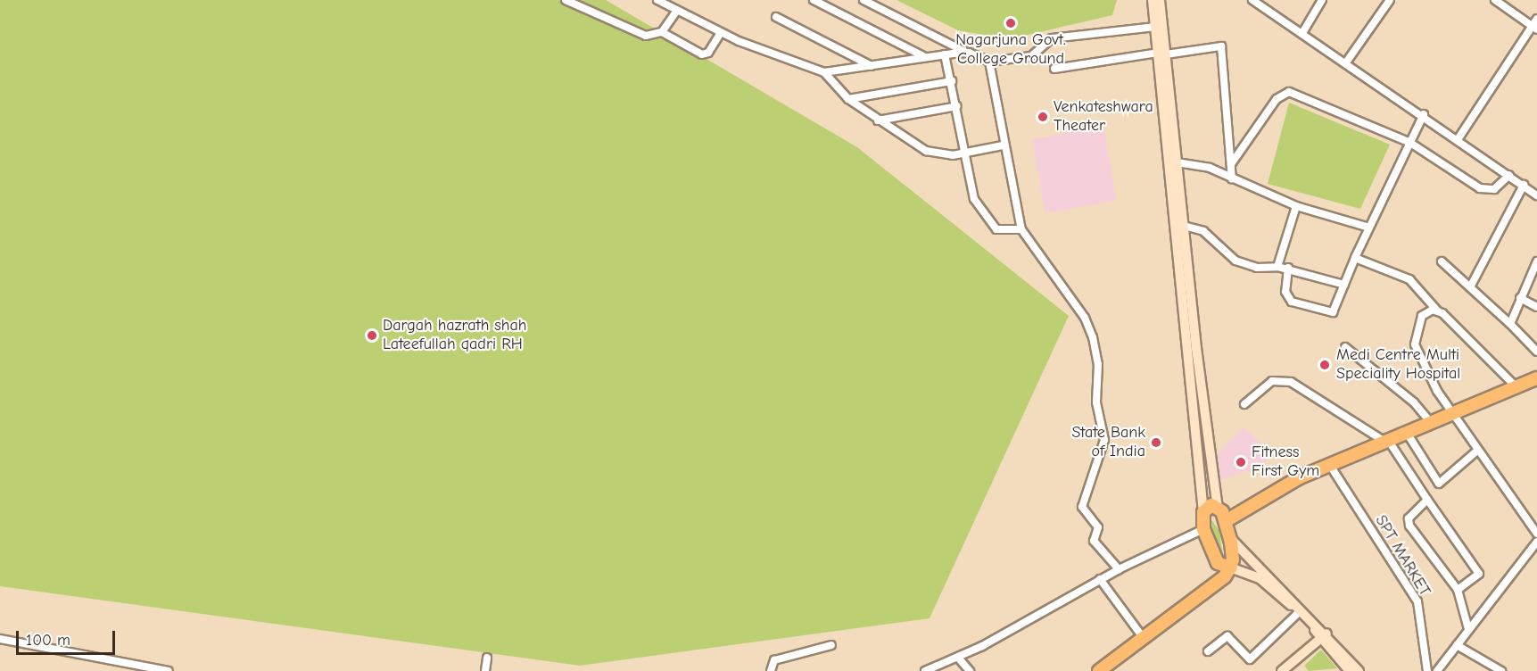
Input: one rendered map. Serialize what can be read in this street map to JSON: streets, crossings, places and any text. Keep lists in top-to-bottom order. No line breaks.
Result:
{"streets":{"street":["SPT MARKET"]},"places":["Nagarjuna Govt. College Ground","Venkateshwara Theater","Dargah hazrath shah Lateefullah qadri RH","Medi Centre Multi Speciality Hospital","State Bank of India","Fitness First Gym"],"scale_bar":"100 m"}
